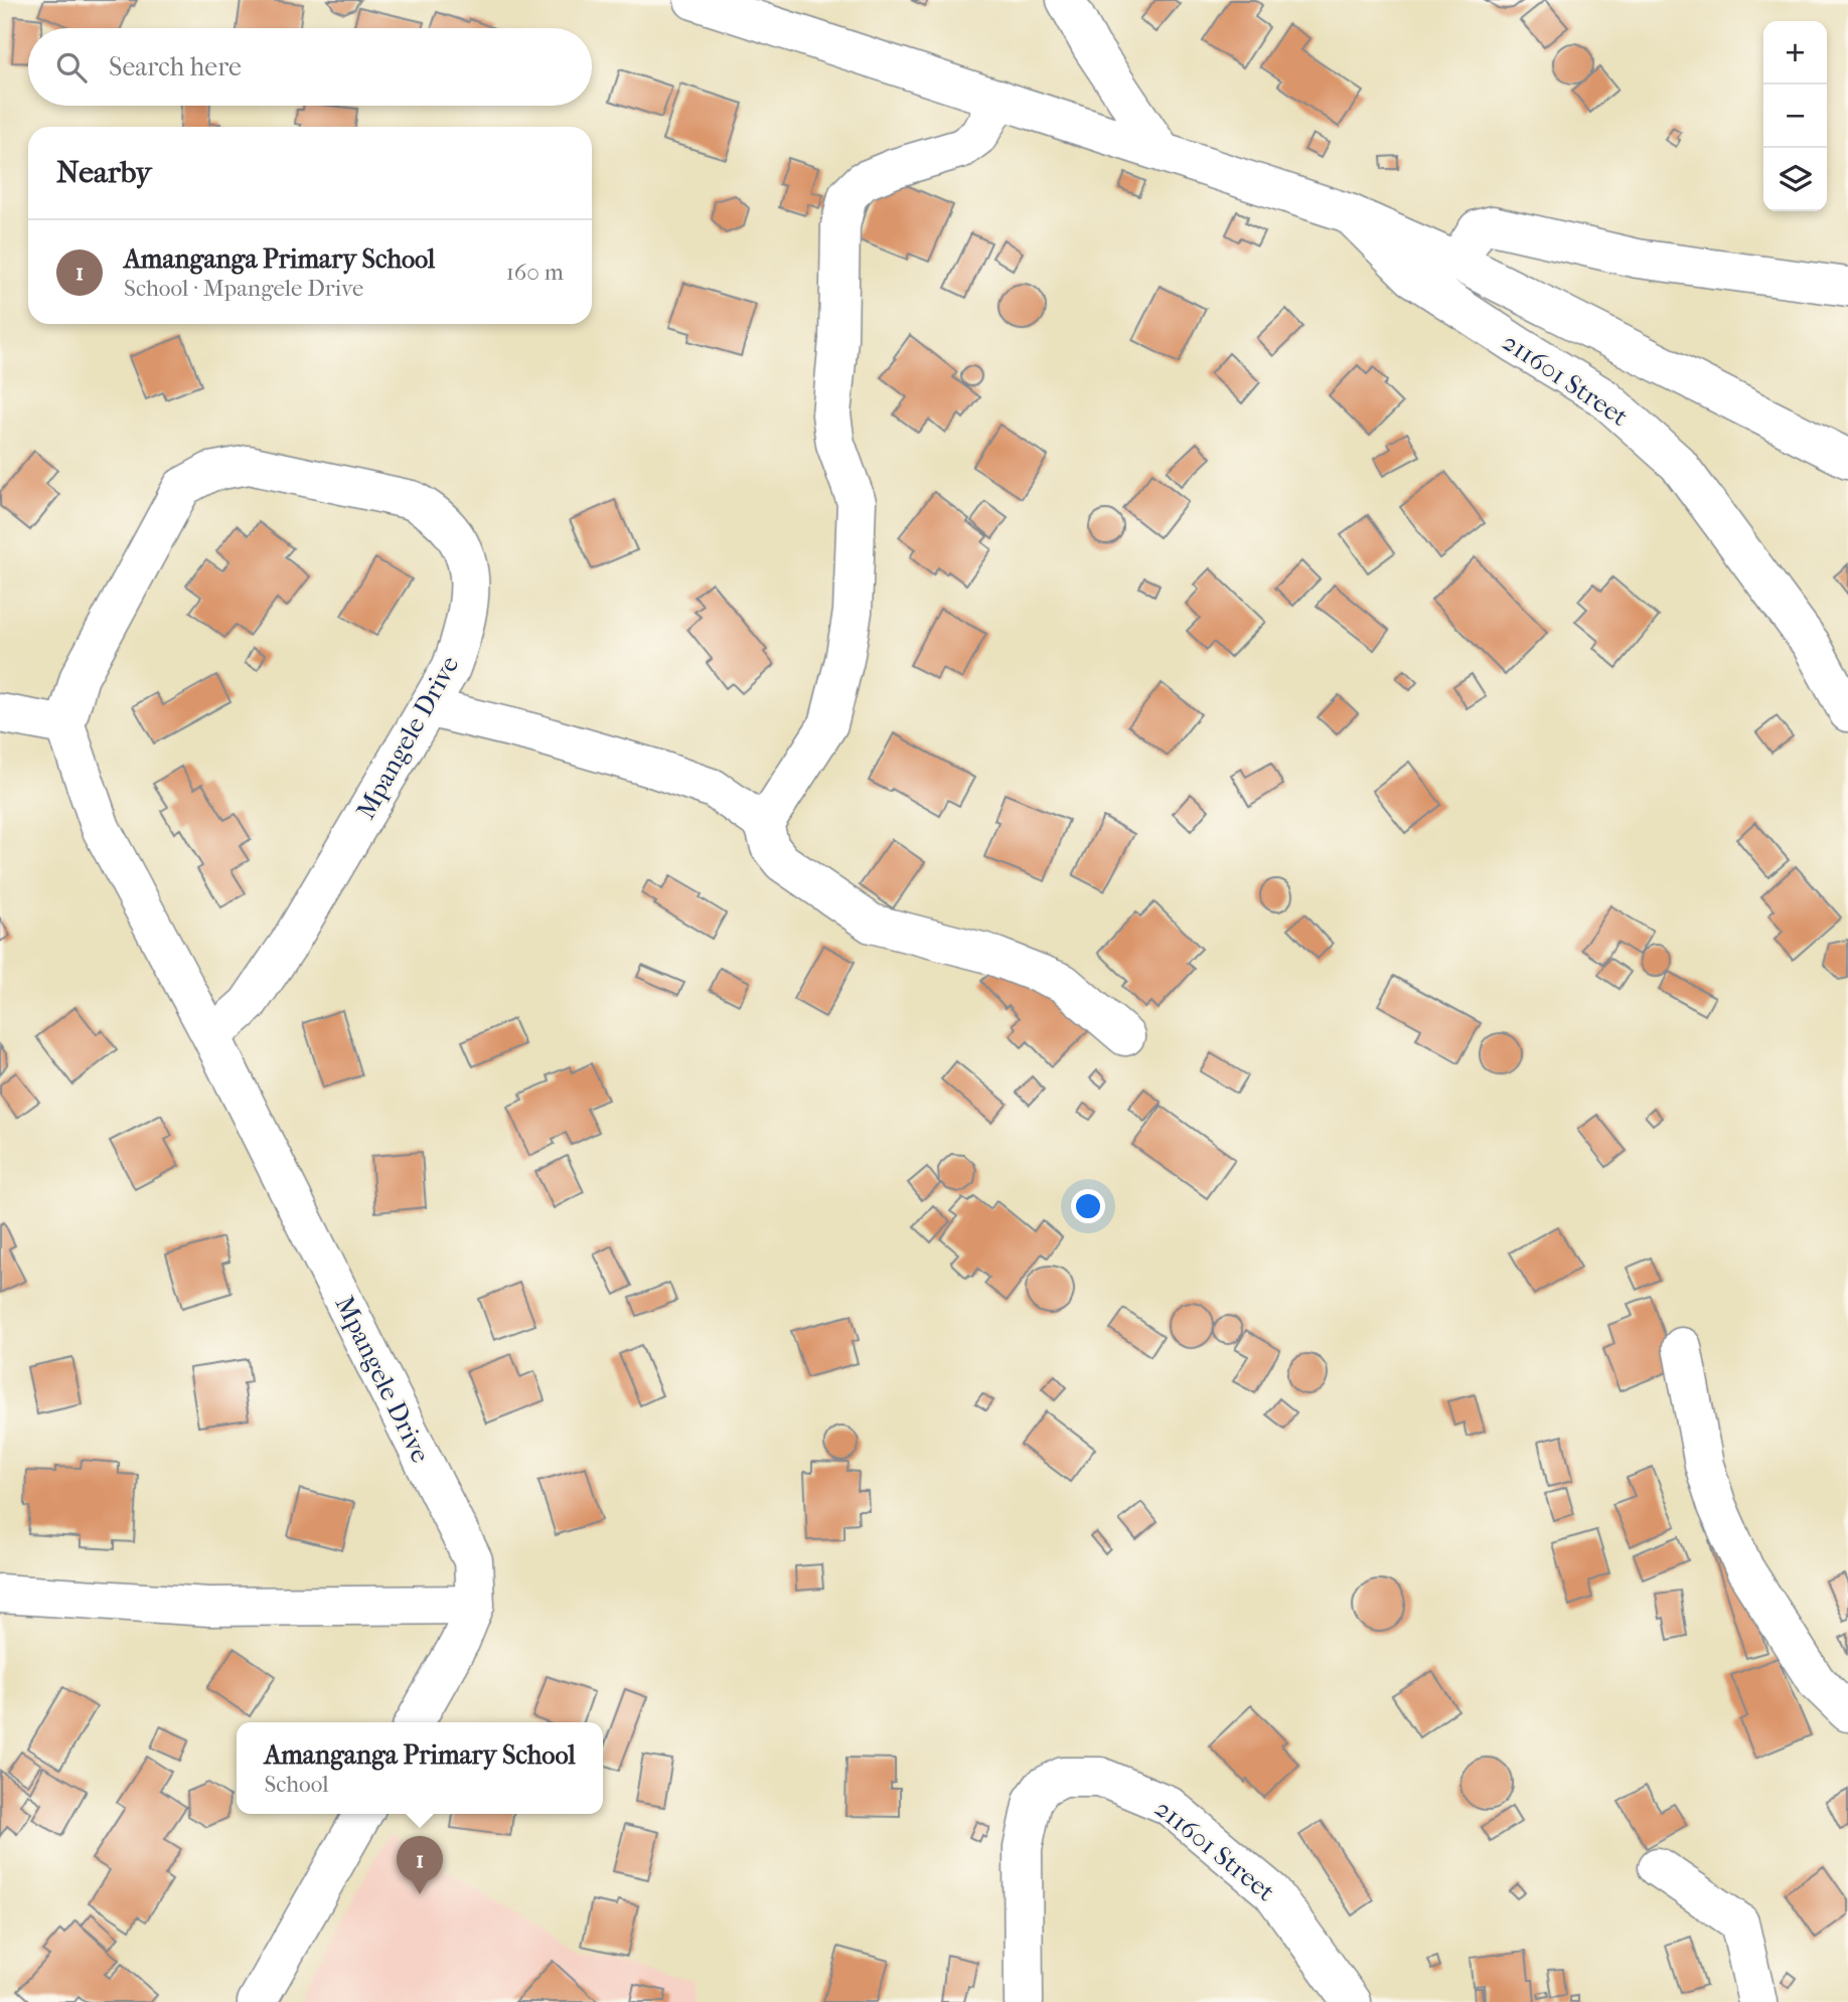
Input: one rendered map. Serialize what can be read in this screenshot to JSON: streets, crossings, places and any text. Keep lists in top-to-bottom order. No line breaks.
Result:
{"streets":{"street":["211601 Street","Mpangele Drive"]},"page":{"map_buttons":["+","−"],"search":"Search here","heading":"Nearby","list":[{"mark":"1","name":"Amanganga Primary School","note":"School · Mpangele Drive","value":"160 m"}],"popup":["Amanganga Primary School","School"],"pins":"1"}}
